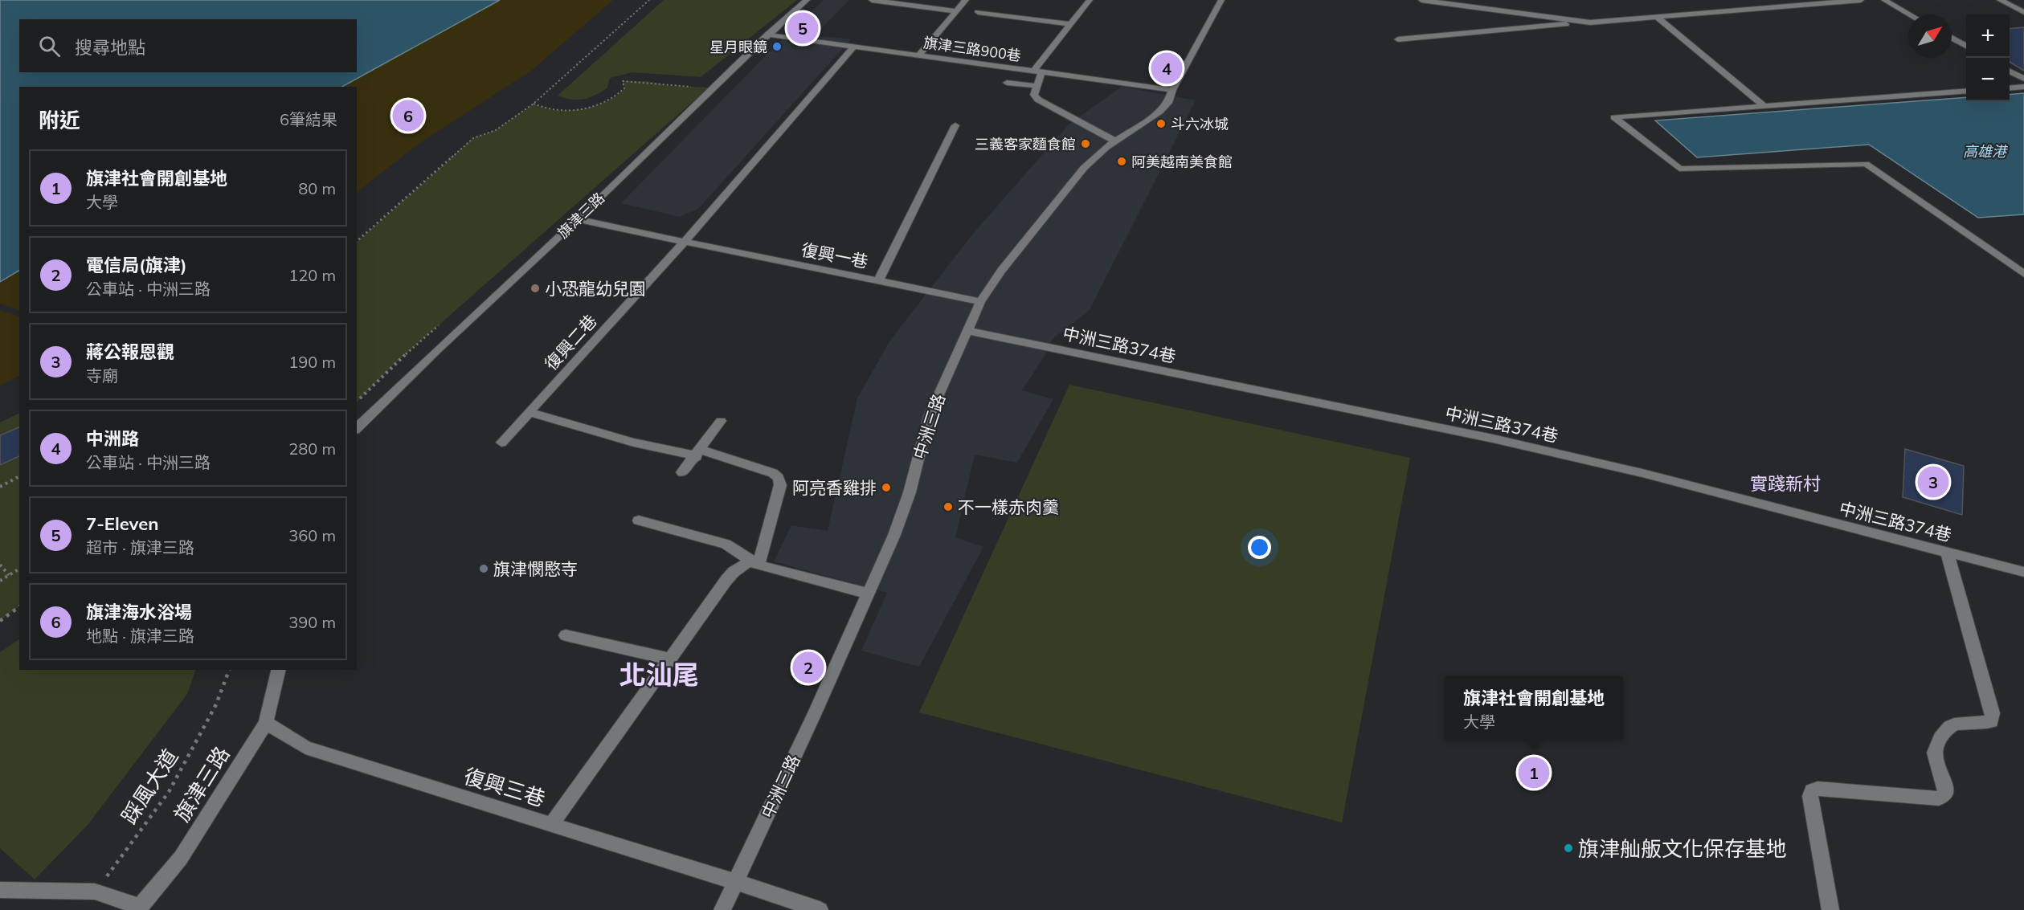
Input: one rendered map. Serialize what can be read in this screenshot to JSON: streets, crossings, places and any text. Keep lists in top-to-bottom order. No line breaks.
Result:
{"streets":{"street":["旗津三路900巷","旗津三路","復興一巷","復興二巷","中洲三路374巷","中洲三路","復興三巷"],"path":["踩風大道"]},"crossings":[["旗津三路900巷","旗津三路"],["旗津三路900巷","中洲三路"],["旗津三路","復興一巷"],["旗津三路","復興三巷"],["復興一巷","復興二巷"],["復興一巷","中洲三路"],["中洲三路374巷","中洲三路"],["中洲三路","復興三巷"]],"districts":["實踐新村","北汕尾"],"water":["高雄港"],"places":["星月眼鏡","斗六冰城","三義客家麵食館","阿美越南美食館","小恐龍幼兒園","阿亮香雞排","不一樣赤肉羹","旗津憫愍寺","旗津舢舨文化保存基地"],"north":"top right","page":{"pins":["5","4","6","3","2","1"],"map_buttons":["+","−"],"search":"搜尋地點","heading":["附近","6筆結果"],"list":[{"mark":"1","name":"旗津社會開創基地","note":"大學","value":"80 m"},{"mark":"2","name":"電信局(旗津)","note":"公車站 · 中洲三路","value":"120 m"},{"mark":"3","name":"蔣公報恩觀","note":"寺廟","value":"190 m"},{"mark":"4","name":"中洲路","note":"公車站 · 中洲三路","value":"280 m"},{"mark":"5","name":"7-Eleven","note":"超市 · 旗津三路","value":"360 m"},{"mark":"6","name":"旗津海水浴場","note":"地點 · 旗津三路","value":"390 m"}],"popup":["旗津社會開創基地","大學"]}}
